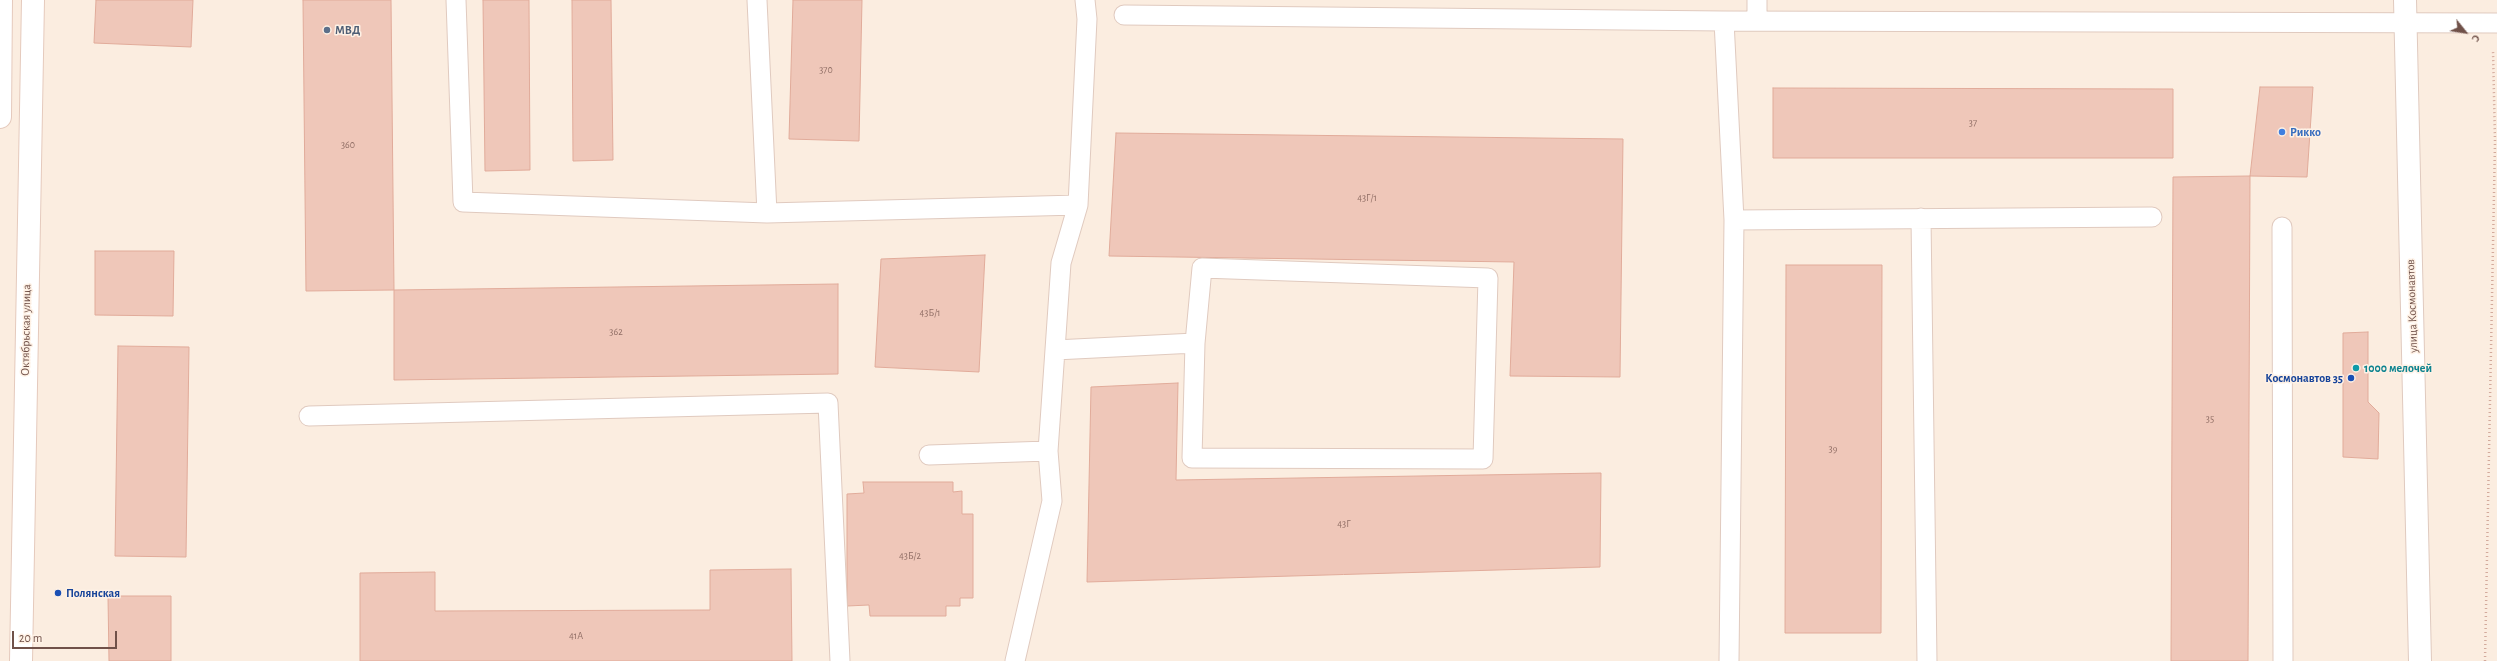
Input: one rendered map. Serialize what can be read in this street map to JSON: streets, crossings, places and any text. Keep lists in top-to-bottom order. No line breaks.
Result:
{"streets":{"main road":["улица Космонавтов","Октябрьская улица"]},"places":["МВД","Рикко","1000 мелочей","Космонавтов 35","Полянская"],"house_numbers":["370","37","360","43Г/1","43Б/1","362","35","39","43Г","43Б/2","41А"],"scale_bar":"20 m","north":"bottom right"}
